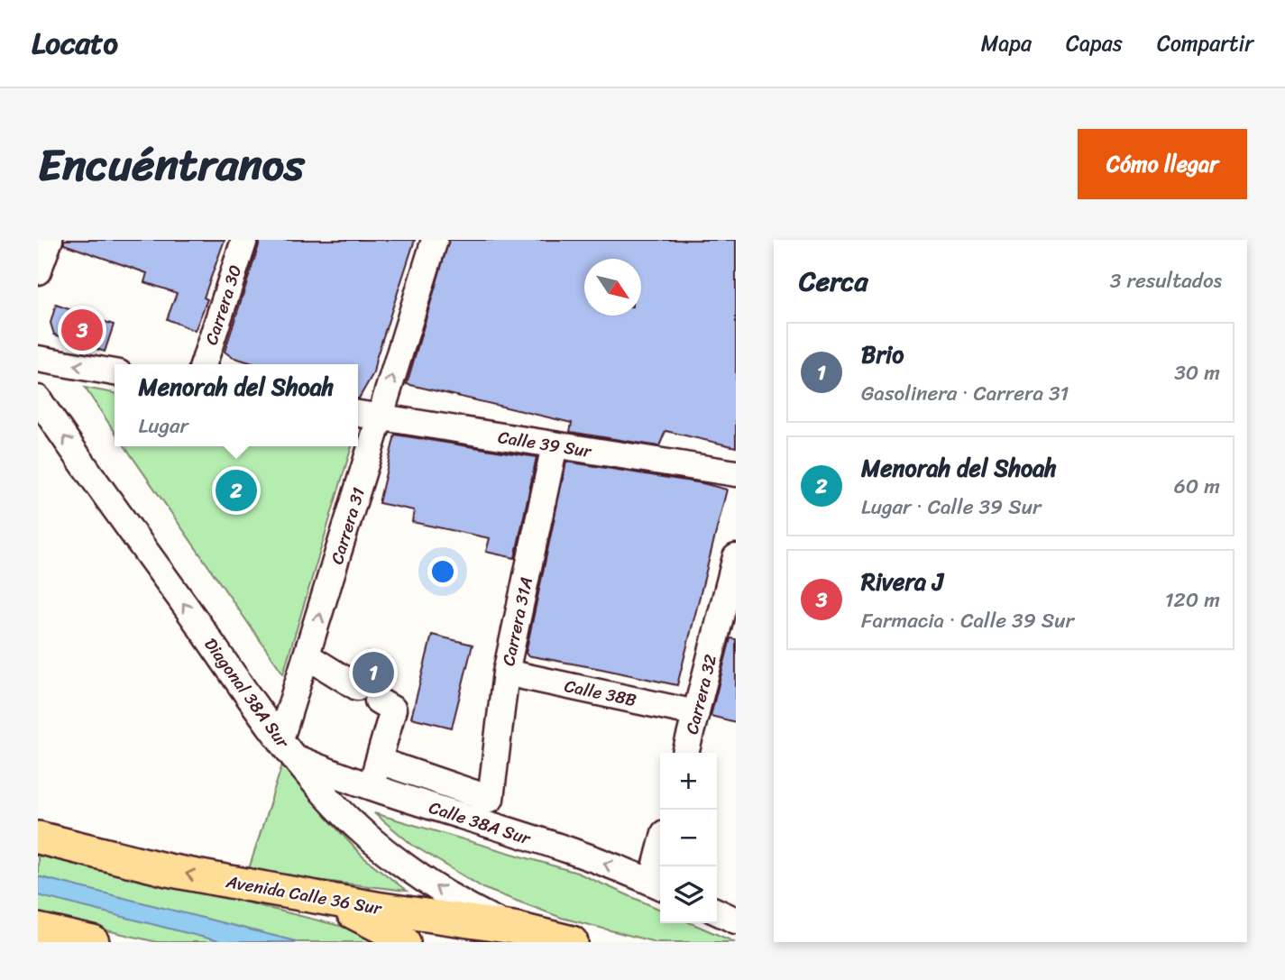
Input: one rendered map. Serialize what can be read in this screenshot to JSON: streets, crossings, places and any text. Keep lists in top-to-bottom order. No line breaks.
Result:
{"streets":{"main road":["Avenida Calle 36 Sur"],"street":["Carrera 30","Calle 39 Sur","Carrera 31","Carrera 31A","Diagonal 38A Sur","Calle 38B","Carrera 32","Calle 38A Sur"]},"crossings":[["Calle 39 Sur","Carrera 31"],["Calle 39 Sur","Carrera 31A"],["Carrera 31","Diagonal 38A Sur"],["Carrera 31","Calle 38A Sur"],["Carrera 31A","Calle 38B"],["Diagonal 38A Sur","Calle 38A Sur"],["Diagonal 38A Sur","Avenida Calle 36 Sur"],["Calle 38B","Carrera 32"]],"one_way":["Carrera 31","Diagonal 38A Sur","Calle 38A Sur","Avenida Calle 36 Sur"],"north":"bottom right","page":{"header":"Locato","nav":["Mapa","Capas","Compartir"],"title":"Encuéntranos","buttons":"Cómo llegar","heading":["Cerca","3 resultados"],"pins":["3","2","1"],"list":[{"mark":"1","name":"Brio","note":"Gasolinera · Carrera 31","value":"30 m"},{"mark":"2","name":"Menorah del Shoah","note":"Lugar · Calle 39 Sur","value":"60 m"},{"mark":"3","name":"Rivera J","note":"Farmacia · Calle 39 Sur","value":"120 m"}],"popup":["Menorah del Shoah","Lugar"],"map_buttons":["+","−"]}}
